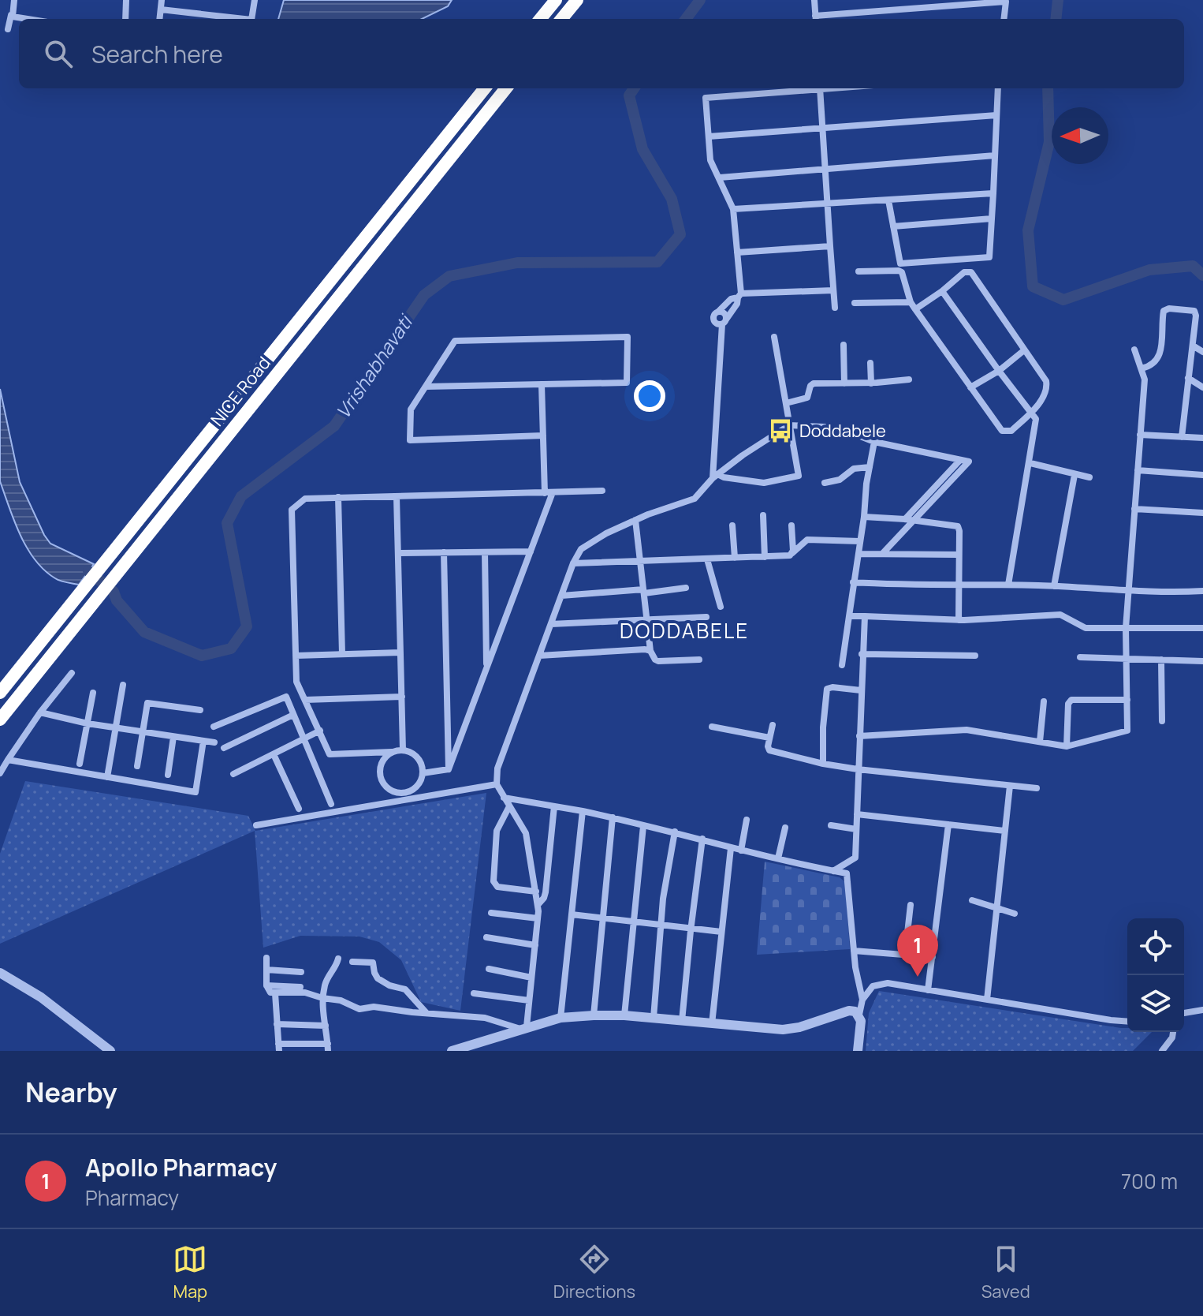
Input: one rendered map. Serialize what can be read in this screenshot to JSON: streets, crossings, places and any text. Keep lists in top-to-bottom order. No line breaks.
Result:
{"streets":{"highway":["NICE Road"]},"districts":["DODDABELE"],"water":["Vrishabhavati"],"places":{"bus stop":["Doddabele"]},"north":"left","page":{"search":"Search here","pins":"1","heading":"Nearby","list":[{"mark":"1","name":"Apollo Pharmacy","note":"Pharmacy","value":"700 m"}],"nav":["Map","Directions","Saved"]}}
